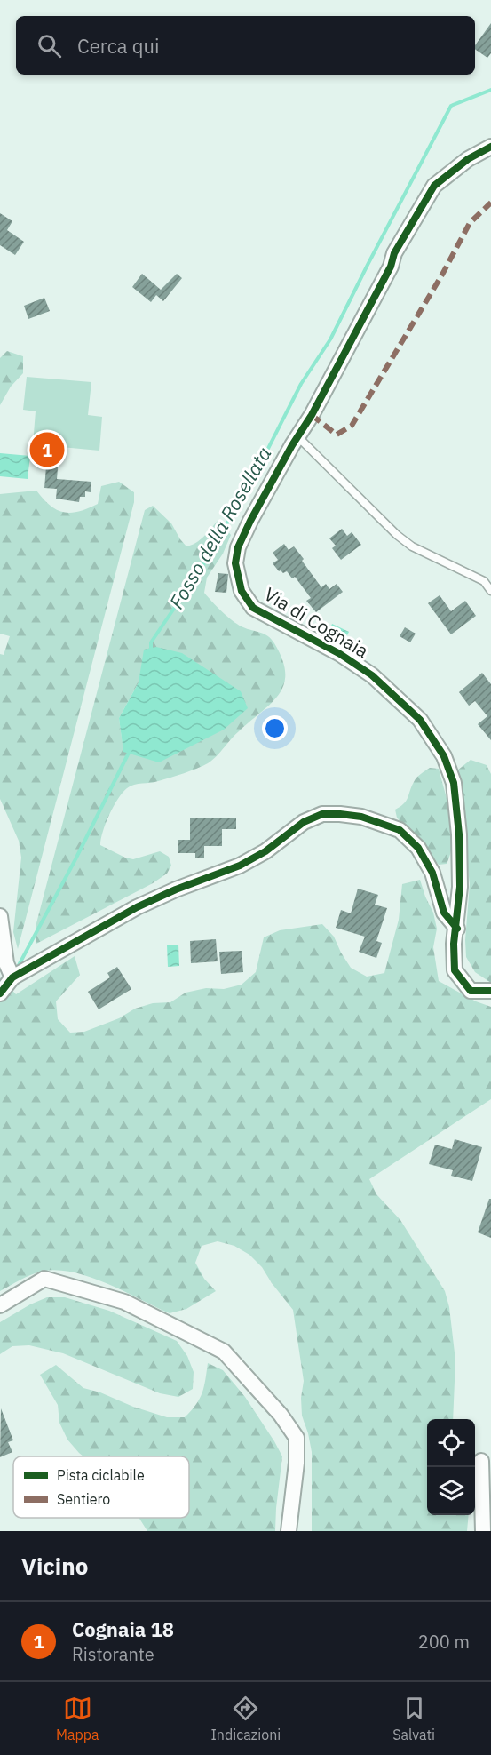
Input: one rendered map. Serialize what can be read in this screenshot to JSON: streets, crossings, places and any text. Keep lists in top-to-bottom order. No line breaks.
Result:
{"streets":{"street":["Via di Cognaia"]},"water":["Fosso della Rosellata"],"legend":["Pista ciclabile","Sentiero"],"page":{"search":"Cerca qui","pins":"1","heading":"Vicino","list":[{"mark":"1","name":"Cognaia 18","note":"Ristorante","value":"200 m"}],"nav":["Mappa","Indicazioni","Salvati"]}}
